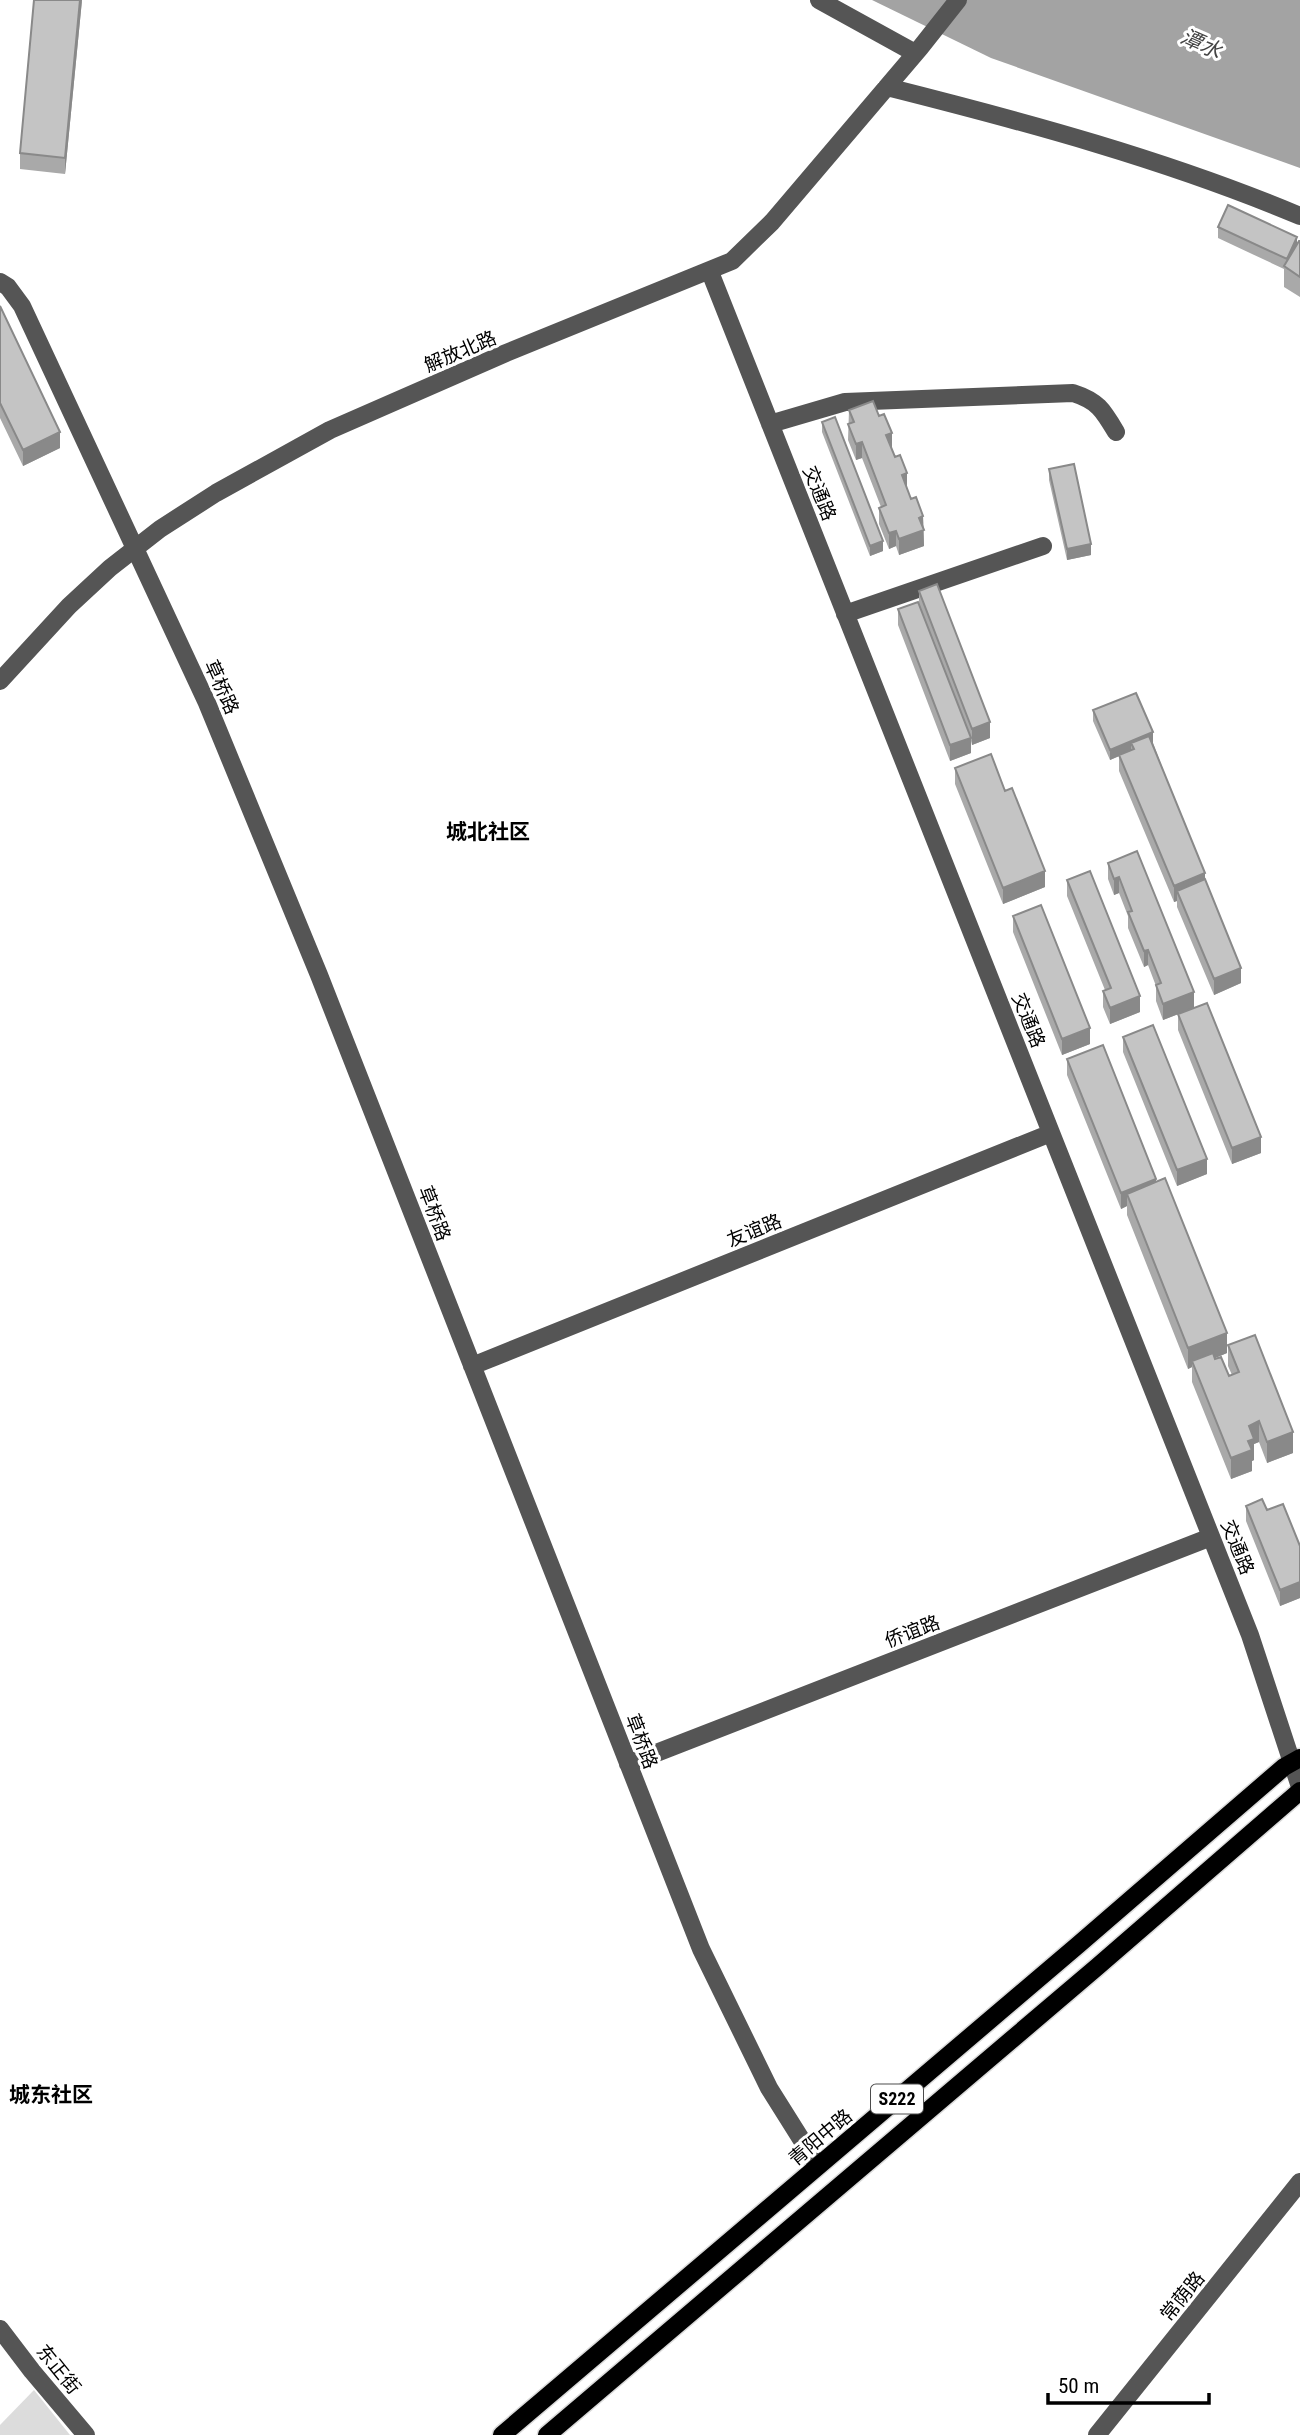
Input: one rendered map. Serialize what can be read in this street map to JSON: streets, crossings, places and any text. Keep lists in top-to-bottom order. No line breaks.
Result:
{"streets":{"main road":["S222","青阳中路"],"street":["解放北路","交通路","草桥路","友谊路","侨谊路","常荫路","东正街"]},"crossings":[["解放北路","交通路"],["解放北路","草桥路"],["交通路","友谊路"],["交通路","侨谊路"],["交通路","S222"],["交通路","青阳中路"],["草桥路","友谊路"],["草桥路","侨谊路"],["草桥路","青阳中路"]],"districts":["城北社区","城东社区"],"water":["潭水"],"scale_bar":"50 m"}
